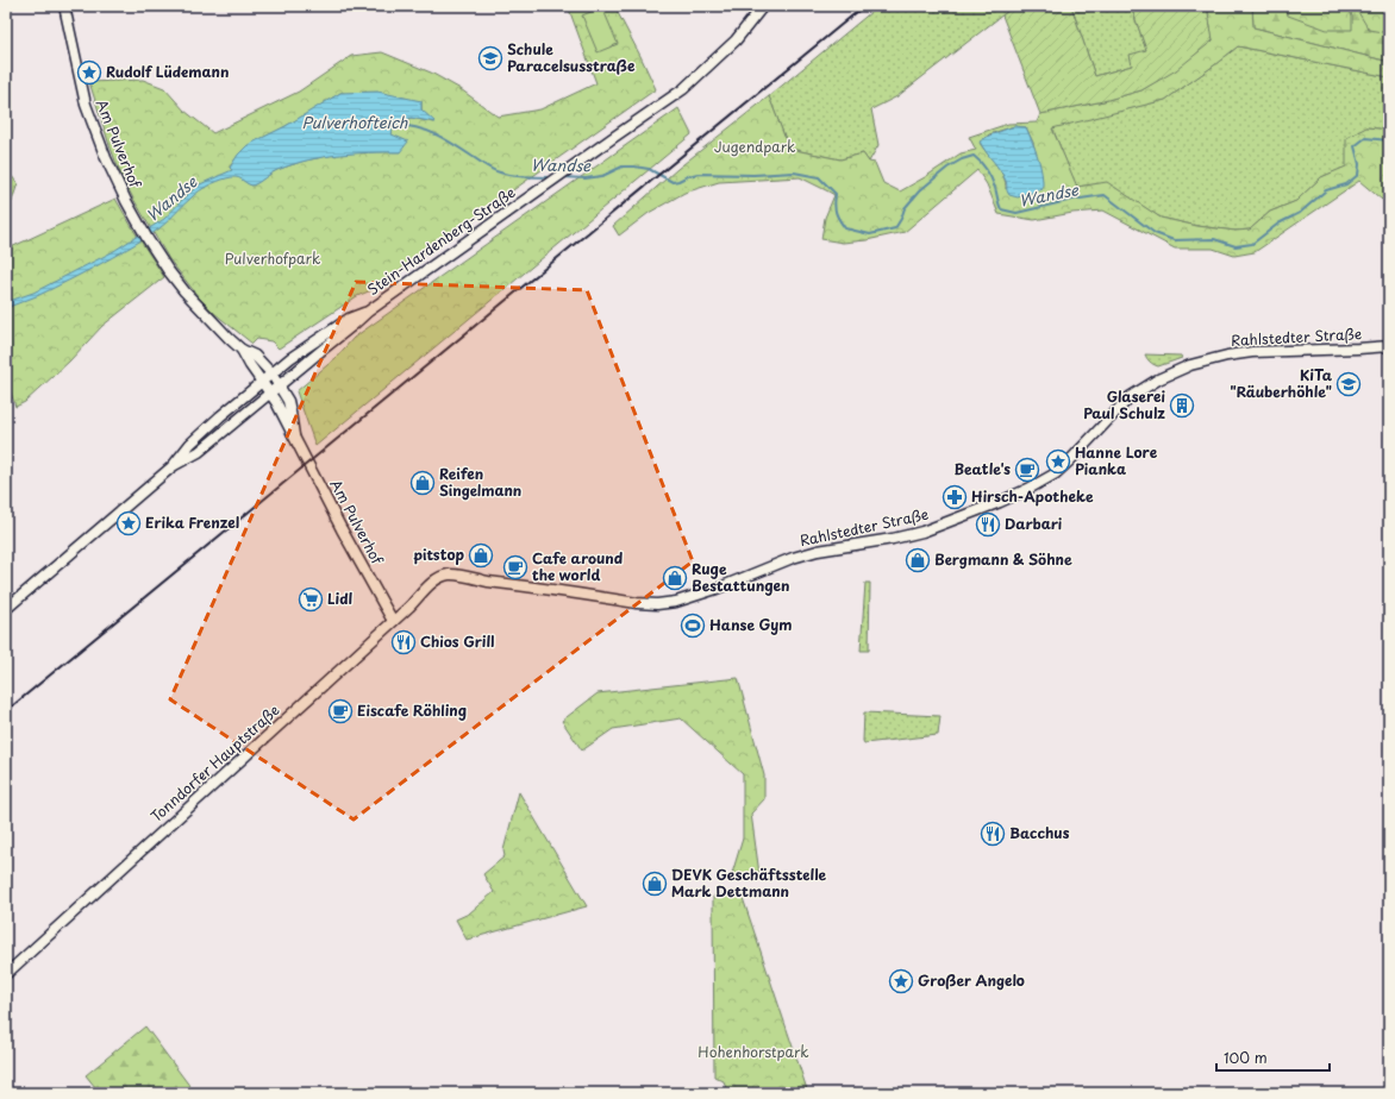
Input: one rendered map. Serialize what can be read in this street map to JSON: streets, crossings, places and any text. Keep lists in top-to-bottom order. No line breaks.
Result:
{"streets":{"main road":["Am Pulverhof","Stein-Hardenberg-Straße","Rahlstedter Straße","Tonndorfer Hauptstraße"]},"crossings":[["Am Pulverhof","Stein-Hardenberg-Straße"],["Am Pulverhof","Tonndorfer Hauptstraße"],["Rahlstedter Straße","Tonndorfer Hauptstraße"]],"water":["Pulverhofteich","Wandse"],"parks":["Jugendpark","Pulverhofpark","Hohenhorstpark"],"places":{"school or university":["Schule Paracelsusstraße","KiTa \"Räuberhöhle\""],"place":["Rudolf Lüdemann","Hanne Lore Pianka","Erika Frenzel","Großer Angelo"],"building":["Glaserei Paul Schulz"],"cafe":["Beatle's","Cafe around the world","Eiscafe Röhling"],"shop":["Reifen Singelmann","pitstop","Bergmann & Söhne","Ruge Bestattungen","DEVK Geschäftsstelle Mark Dettmann"],"pharmacy":["Hirsch-Apotheke"],"restaurant":["Darbari","Chios Grill","Bacchus"],"supermarket":["Lidl"],"sports":["Hanse Gym"]},"scale_bar":"100 m"}
